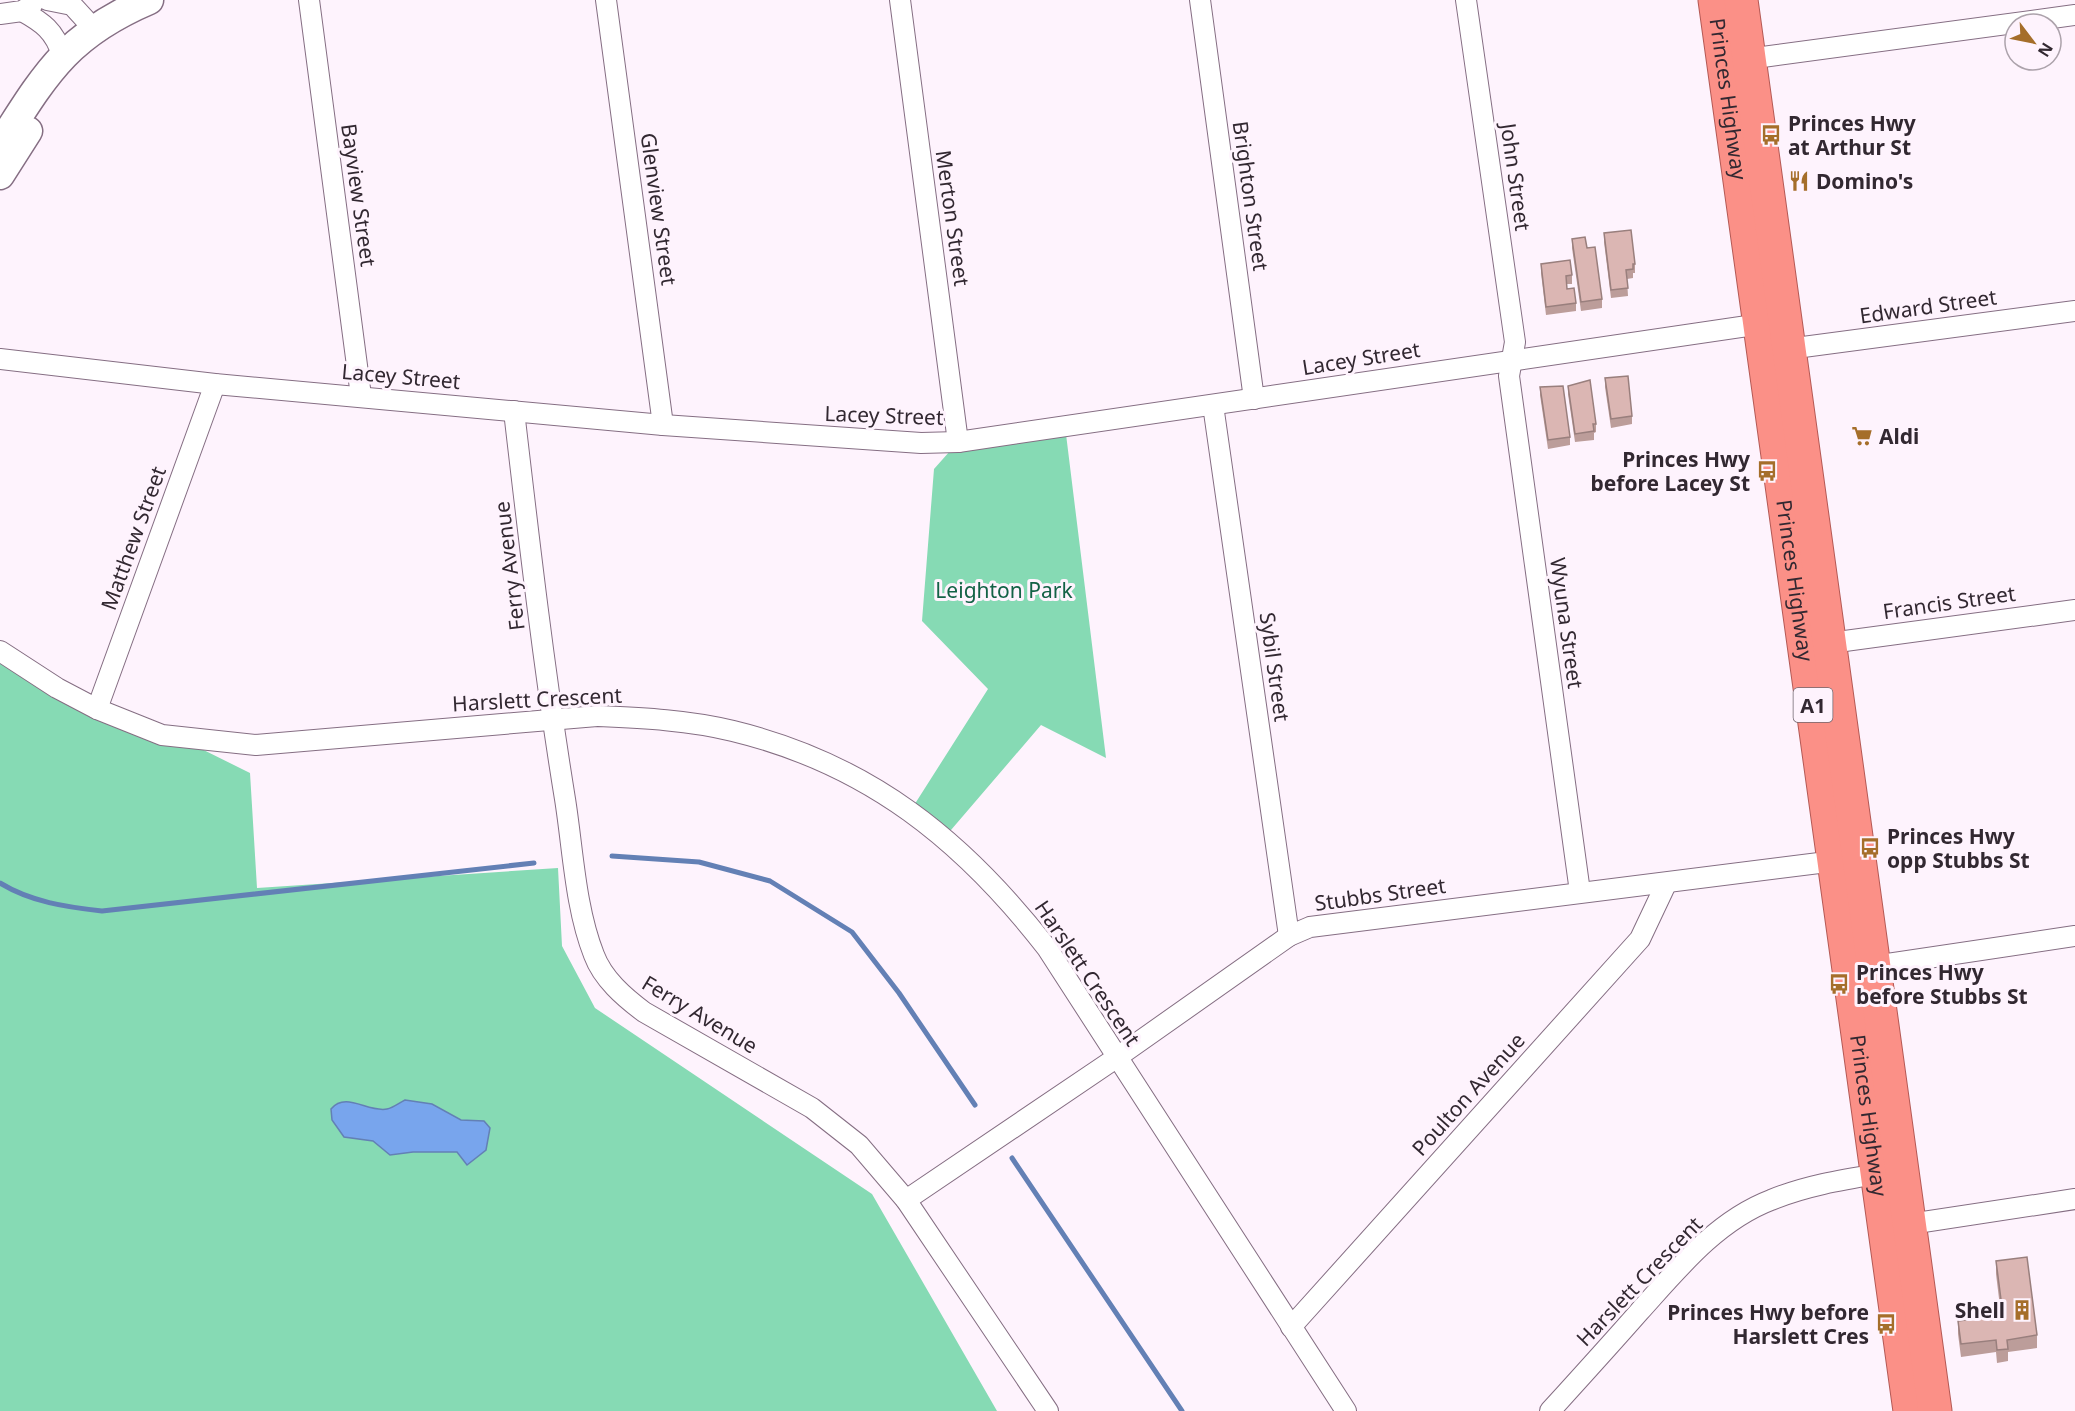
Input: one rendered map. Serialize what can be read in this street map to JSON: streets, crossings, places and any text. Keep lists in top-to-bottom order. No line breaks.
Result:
{"streets":{"highway":["Princes Highway","A1"],"street":["John Street","Bayview Street","Brighton Street","Glenview Street","Merton Street","Edward Street","Lacey Street","Matthew Street","Ferry Avenue","Francis Street","Wyuna Street","Sybil Street","Harslett Crescent","Stubbs Street","Poulton Avenue"]},"crossings":[["Princes Highway","Edward Street"],["Princes Highway","Lacey Street"],["Princes Highway","Francis Street"],["Princes Highway","Harslett Crescent"],["Princes Highway","Stubbs Street"],["John Street","Lacey Street"],["John Street","Wyuna Street"],["Bayview Street","Lacey Street"],["Brighton Street","Lacey Street"],["Glenview Street","Lacey Street"],["Merton Street","Lacey Street"],["Lacey Street","Matthew Street"],["Lacey Street","Ferry Avenue"],["Lacey Street","Wyuna Street"],["Lacey Street","Sybil Street"],["Matthew Street","Harslett Crescent"],["Ferry Avenue","Harslett Crescent"],["Ferry Avenue","Stubbs Street"],["Wyuna Street","Stubbs Street"],["Sybil Street","Stubbs Street"],["Harslett Crescent","Stubbs Street"],["Harslett Crescent","Poulton Avenue"],["Stubbs Street","Poulton Avenue"]],"parks":["Leighton Park"],"places":{"bus stop":["Princes Hwy at Arthur St","Princes Hwy before Lacey St","Princes Hwy opp Stubbs St","Princes Hwy before Stubbs St","Princes Hwy before Harslett Cres"],"restaurant":["Domino's"],"supermarket":["Aldi"],"building":["Shell"]},"north":"bottom right"}
